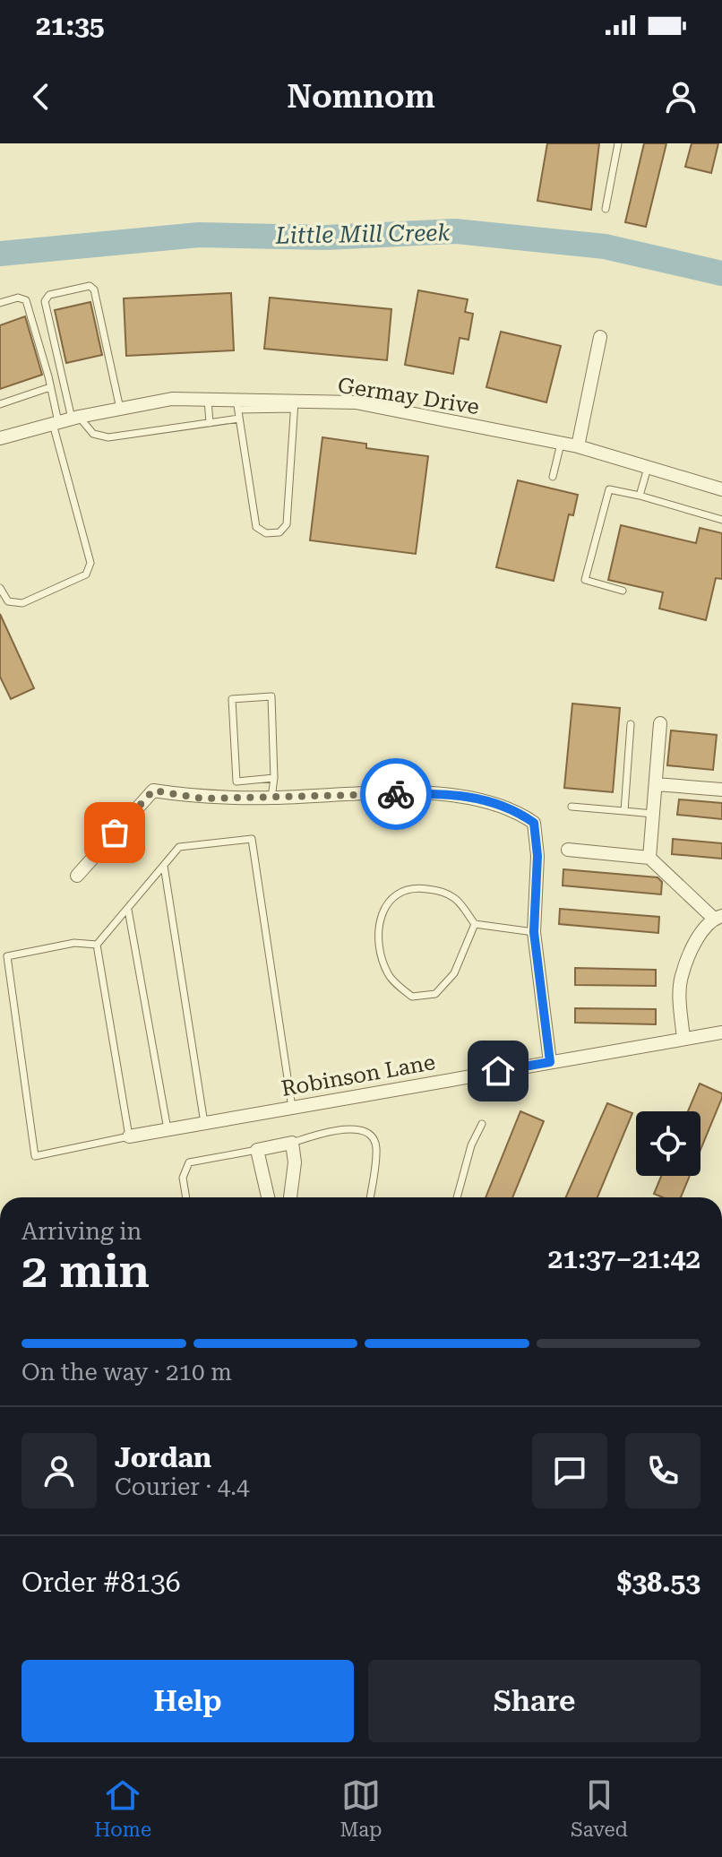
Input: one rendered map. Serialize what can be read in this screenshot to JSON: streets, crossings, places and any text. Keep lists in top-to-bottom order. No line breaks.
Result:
{"streets":{"street":["Germay Drive","Robinson Lane"]},"water":["Little Mill Creek"],"page":{"status":"21:35","header":"Nomnom","heading":["2 min","Arriving in","21:37–21:42"],"panel":["Jordan","Courier · 4.4","Order #8136","$38.53"],"bar":"On the way · 210 m","buttons":["Help","Share"],"tabs":["Home","Map","Saved"]}}
